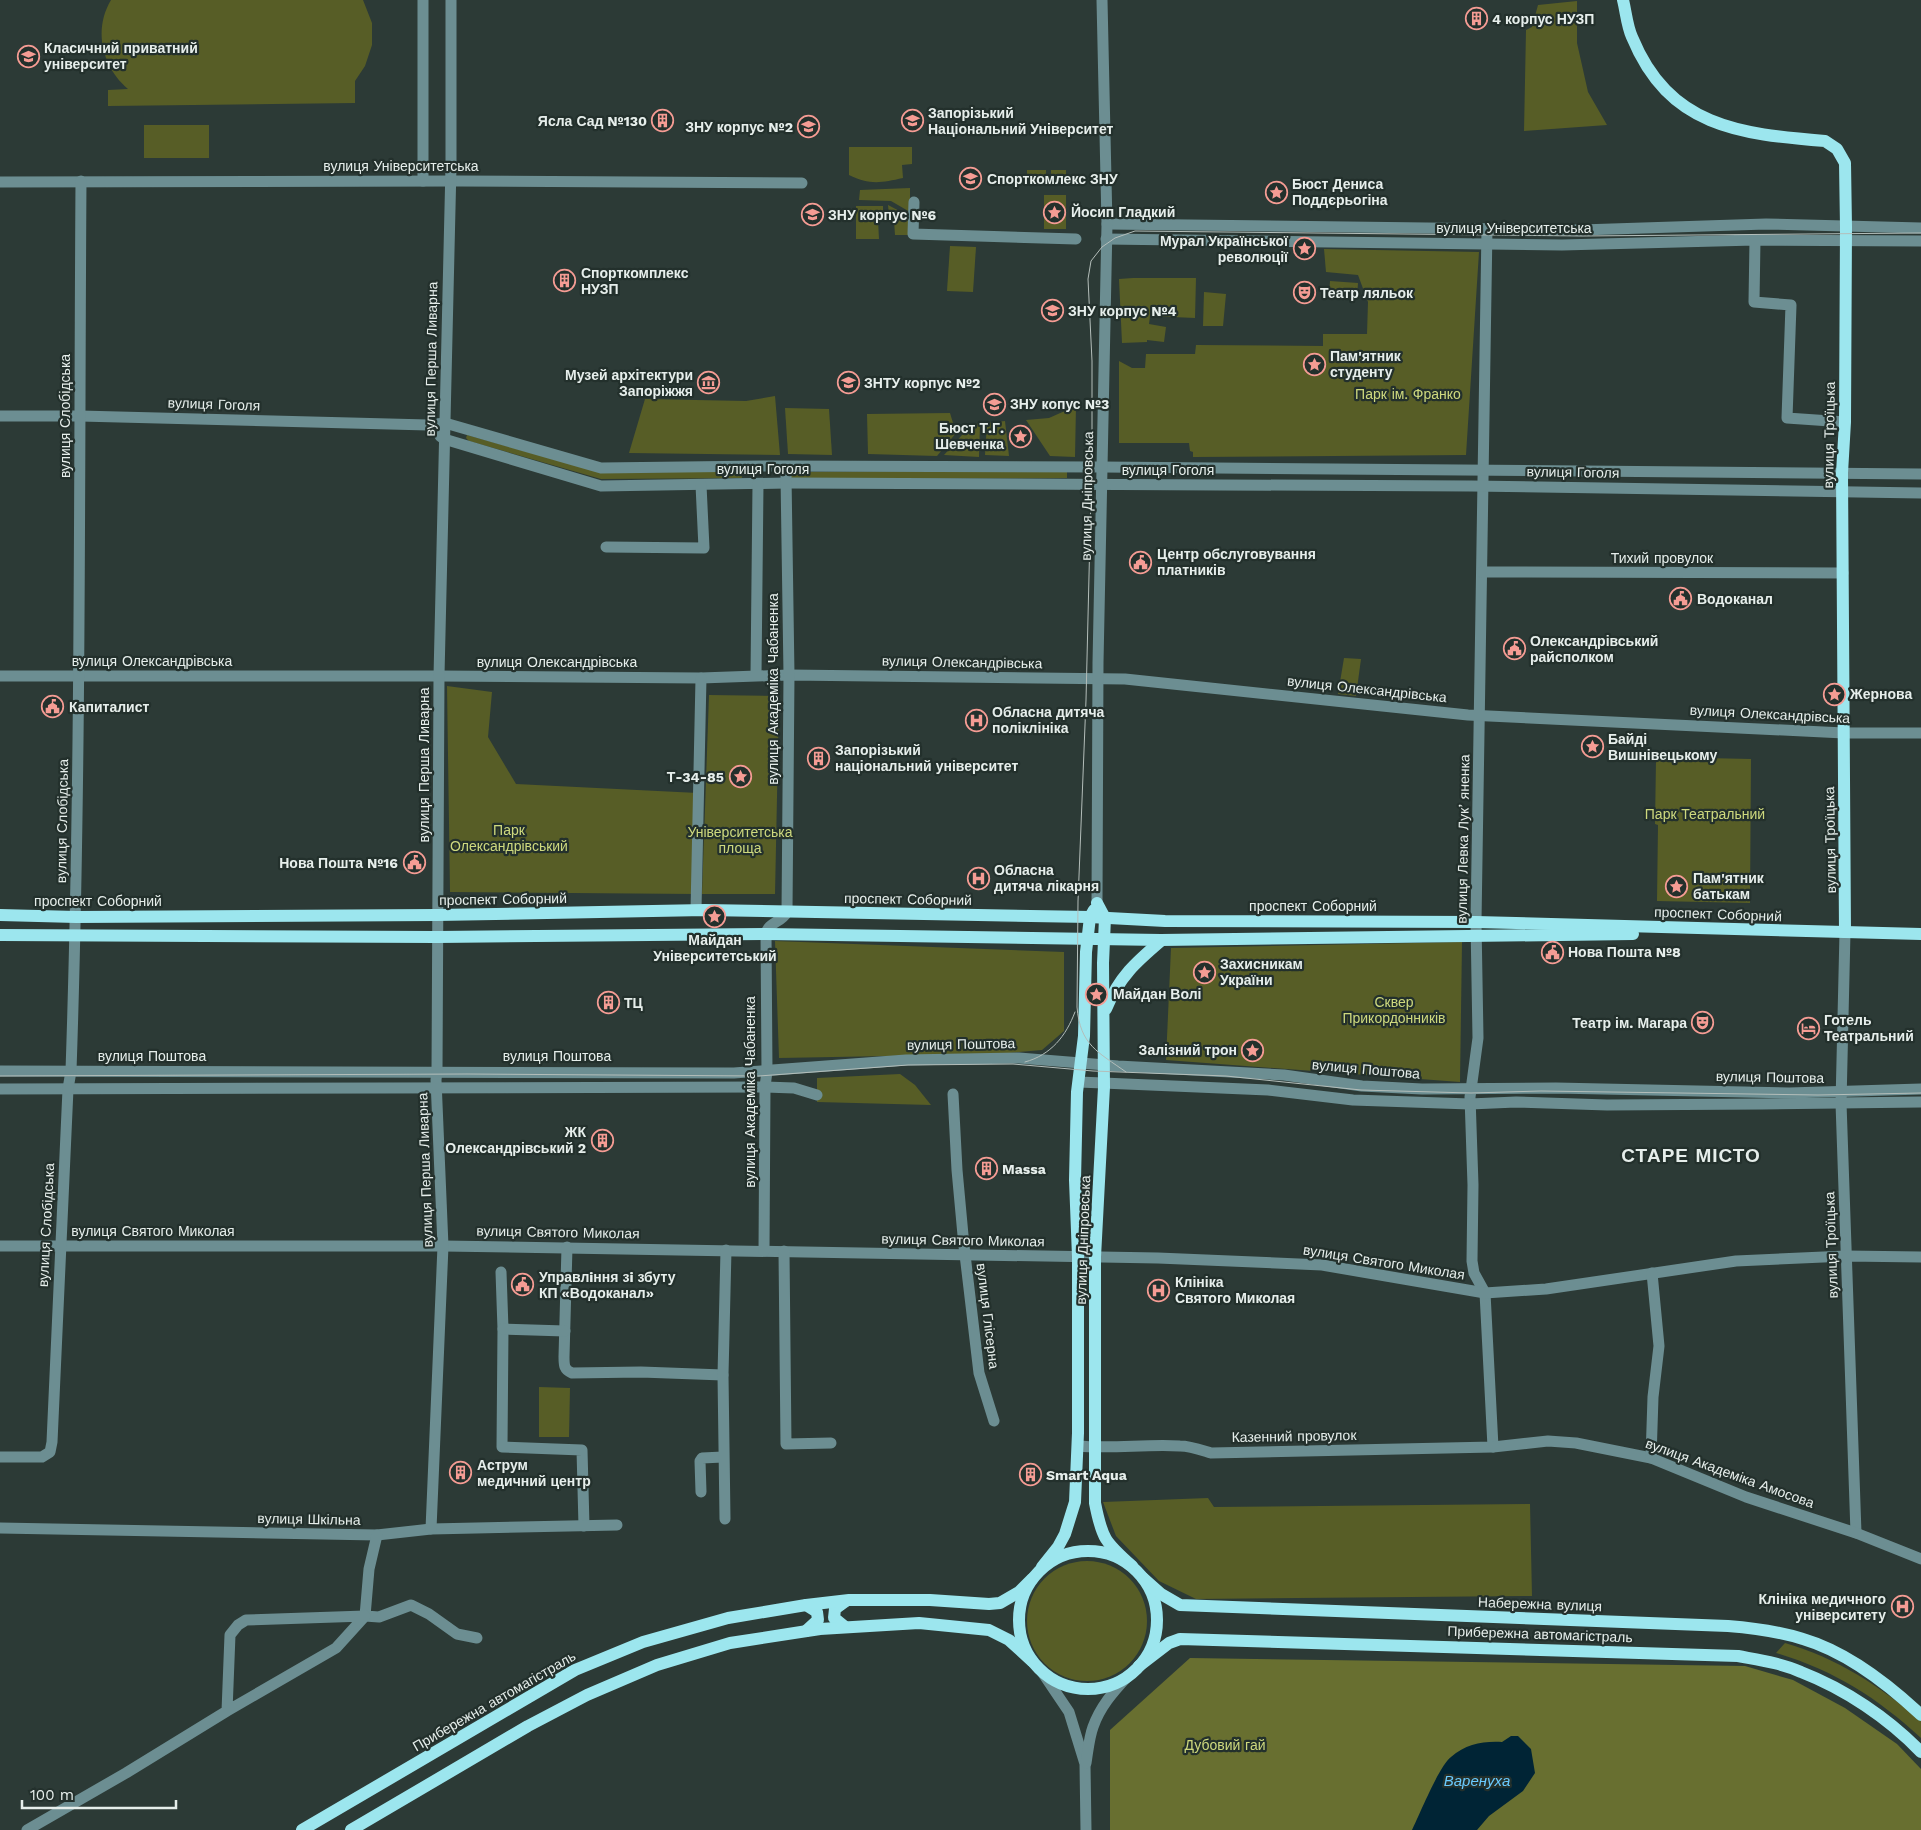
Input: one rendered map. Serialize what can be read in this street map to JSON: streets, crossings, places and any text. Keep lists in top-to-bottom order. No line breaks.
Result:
{"streets":{"main road":["вулиця Троїцька","вулиця Дніпровська","проспект Соборний","Набережна вулиця","Прибережна автомагістраль"],"street":["вулиця Університетська","вулиця Перша Ливарна","вулиця Гоголя","вулиця Слобідська","Тихий провулок","вулиця Олександрівська","вулиця Академіка Чабаненка","вулиця Левка Лукʼяненка","вулиця Поштова","вулиця Святого Миколая","вулиця Глісерна","Казенний провулок","вулиця Академіка Амосова","вулиця Шкільна"]},"crossings":[["вулиця Університетська","вулиця Перша Ливарна"],["вулиця Університетська","вулиця Слобідська"],["вулиця Університетська","вулиця Троїцька"],["вулиця Університетська","вулиця Дніпровська"],["вулиця Університетська","вулиця Левка Лукʼяненка"],["вулиця Перша Ливарна","вулиця Гоголя"],["вулиця Перша Ливарна","вулиця Олександрівська"],["вулиця Перша Ливарна","проспект Соборний"],["вулиця Перша Ливарна","вулиця Поштова"],["вулиця Перша Ливарна","вулиця Святого Миколая"],["вулиця Перша Ливарна","вулиця Шкільна"],["вулиця Гоголя","вулиця Слобідська"],["вулиця Гоголя","вулиця Троїцька"],["вулиця Гоголя","вулиця Дніпровська"],["вулиця Гоголя","вулиця Академіка Чабаненка"],["вулиця Гоголя","вулиця Левка Лукʼяненка"],["вулиця Слобідська","вулиця Олександрівська"],["вулиця Слобідська","проспект Соборний"],["вулиця Слобідська","вулиця Поштова"],["вулиця Слобідська","вулиця Святого Миколая"],["вулиця Троїцька","Тихий провулок"],["вулиця Троїцька","вулиця Олександрівська"],["вулиця Троїцька","проспект Соборний"],["вулиця Троїцька","вулиця Поштова"],["вулиця Троїцька","вулиця Святого Миколая"],["вулиця Троїцька","вулиця Академіка Амосова"],["вулиця Дніпровська","вулиця Олександрівська"],["вулиця Дніпровська","проспект Соборний"],["вулиця Дніпровська","вулиця Поштова"],["вулиця Дніпровська","вулиця Святого Миколая"],["вулиця Дніпровська","Казенний провулок"],["вулиця Дніпровська","Набережна вулиця"],["вулиця Дніпровська","Прибережна автомагістраль"],["Тихий провулок","вулиця Левка Лукʼяненка"],["вулиця Олександрівська","вулиця Академіка Чабаненка"],["вулиця Олександрівська","вулиця Левка Лукʼяненка"],["вулиця Академіка Чабаненка","проспект Соборний"],["вулиця Академіка Чабаненка","вулиця Поштова"],["вулиця Академіка Чабаненка","вулиця Святого Миколая"],["вулиця Левка Лукʼяненка","проспект Соборний"],["вулиця Левка Лукʼяненка","вулиця Поштова"],["вулиця Левка Лукʼяненка","вулиця Святого Миколая"],["вулиця Левка Лукʼяненка","Казенний провулок"],["вулиця Левка Лукʼяненка","вулиця Академіка Амосова"],["вулиця Святого Миколая","вулиця Глісерна"],["Казенний провулок","вулиця Академіка Амосова"],["Набережна вулиця","Прибережна автомагістраль"]],"districts":["СТАРЕ МІСТО"],"water":["Варенуха"],"parks":["Парк ім. Франко","Парк Театральний","Парк Олександрівський","Університетська площа","Сквер Прикордонників","Дубовий гай"],"places":{"building":["4 корпус НУЗП","Ясла Сад №130","Спорткомплекс НУЗП","Запорізький національний університет","ТЦ","ЖК Олександрівський 2","Massa","Аструм медичний центр","Smart Aqua"],"school or university":["Класичний приватний університет","Запорізький Національний Університет","ЗНУ корпус №2","Спорткомлекс ЗНУ","ЗНУ корпус №6","ЗНУ корпус №4","ЗНТУ корпус №2","ЗНУ копус №3"],"place":["Бюст Дениса Поддєрьогіна","Йосип Гладкий","Мурал Української революції","Пам'ятник студенту","Бюст Т.Г. Шевченка","Жернова","Байді Вишнівецькому","Т-34-85","Пам'ятник батькам","Майдан Університетський","Захисникам України","Майдан Волі","Залізний трон"],"theatre":["Театр ляльок","Театр ім. Магара"],"museum":["Музей архітектури Запоріжжя"],"public building":["Центр обслуговування платників","Водоканал","Олександрівський райсполком","Капиталист","Нова Пошта №16","Нова Пошта №8","Управлiння зi збуту КП «Водоканал»"],"hospital":["Обласна дитяча поліклініка","Обласна дитяча лікарня","Клініка Святого Миколая","Клініка медичного університету"],"hotel":["Готель Театральний"]},"scale_bar":"100 m"}
